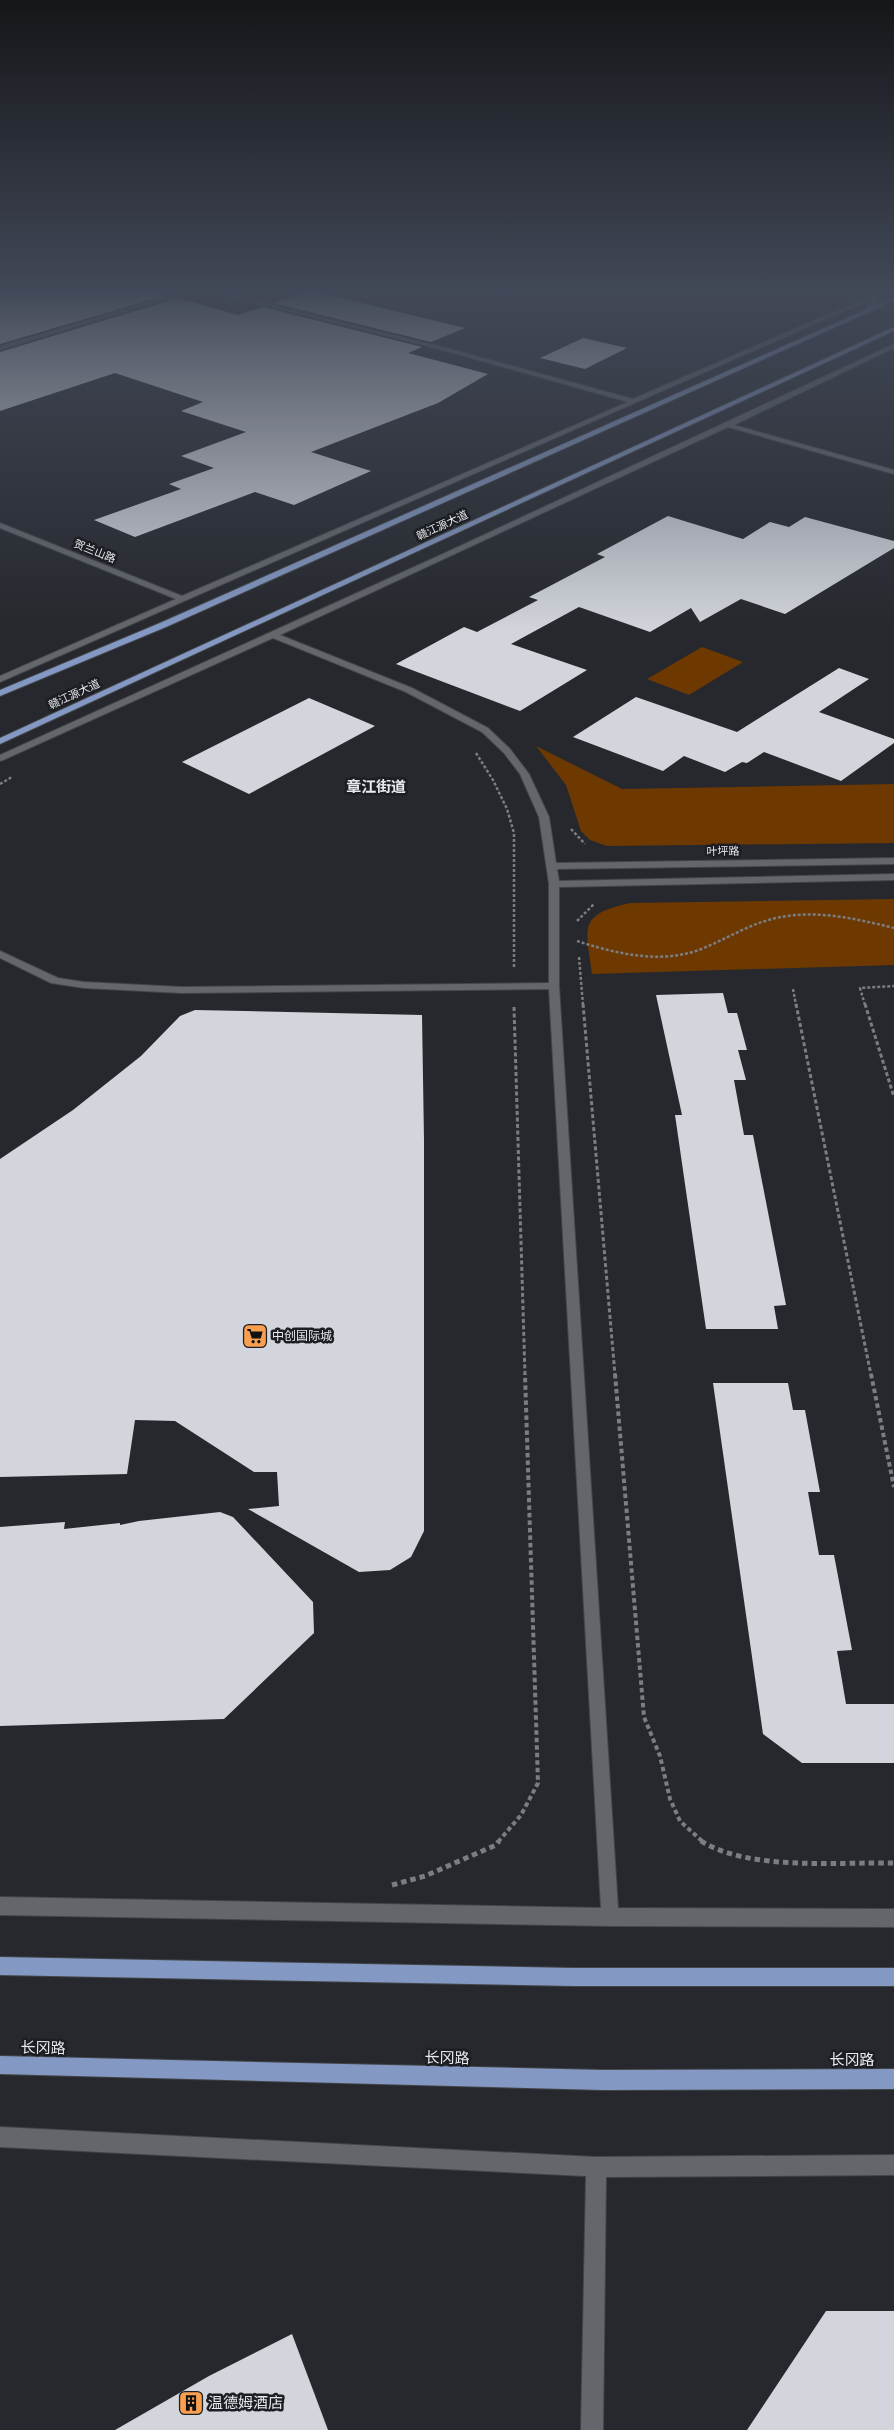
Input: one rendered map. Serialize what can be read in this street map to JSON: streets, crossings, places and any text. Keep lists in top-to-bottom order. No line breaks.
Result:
{"streets":{"main road":["赣江源大道","长冈路"],"street":["贺兰山路","叶坪路"]},"districts":["章江街道"],"places":{"supermarket":["中创国际城"],"building":["温德姆酒店"]}}
